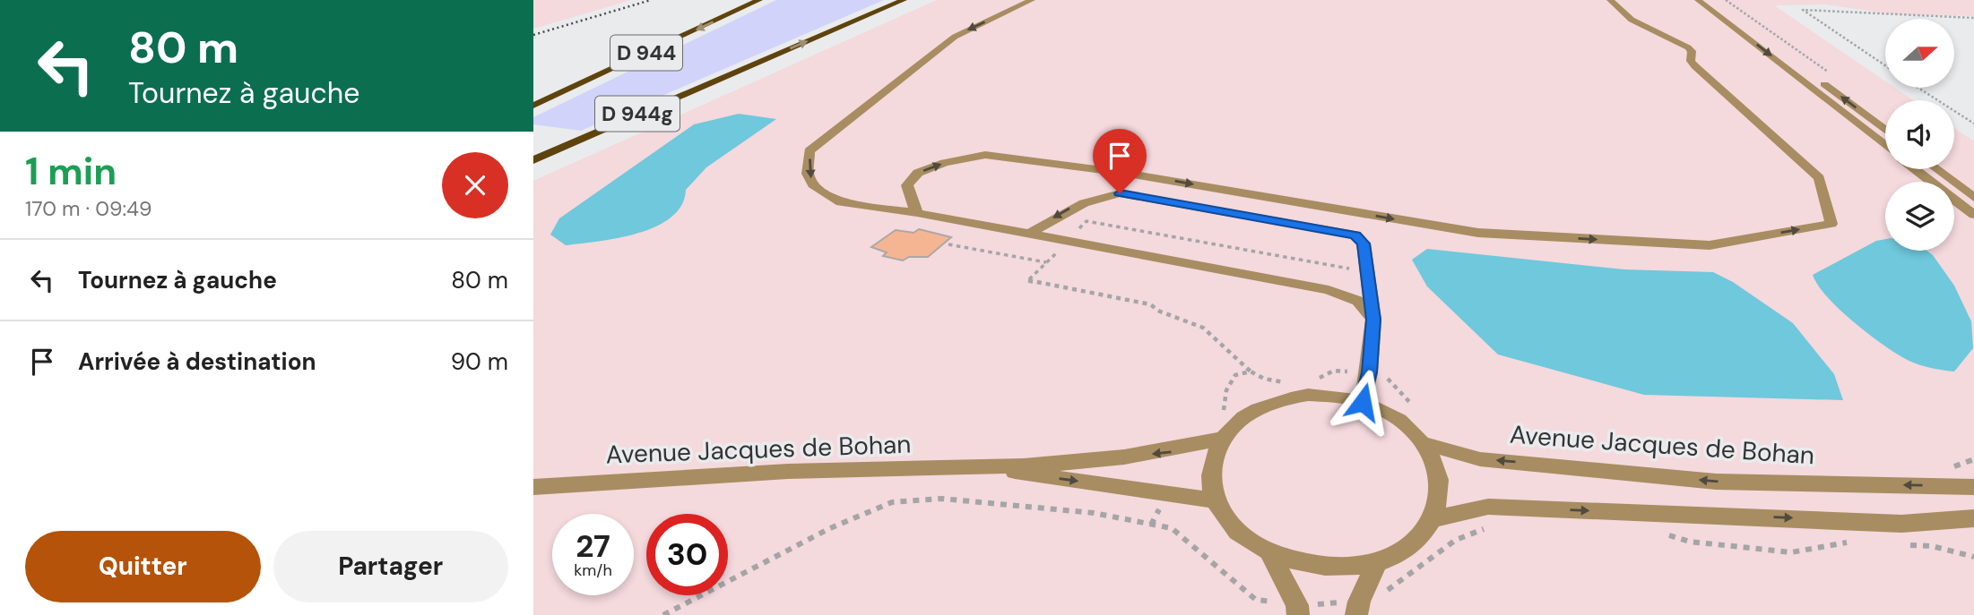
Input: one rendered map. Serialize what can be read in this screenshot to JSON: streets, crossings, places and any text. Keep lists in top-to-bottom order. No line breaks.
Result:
{"streets":{"main road":["D 944","D 944g"],"street":["Avenue Jacques de Bohan"]},"north":"right","page":{"turn":["80 m","Tournez à gauche"],"heading":["1 min","170 m · 09:49"],"list":[{"name":"Tournez à gauche","value":"80 m"},{"name":"Arrivée à destination","value":"90 m"}],"speed":"27 km/h","limit":"30","buttons":["Quitter","Partager"]}}
